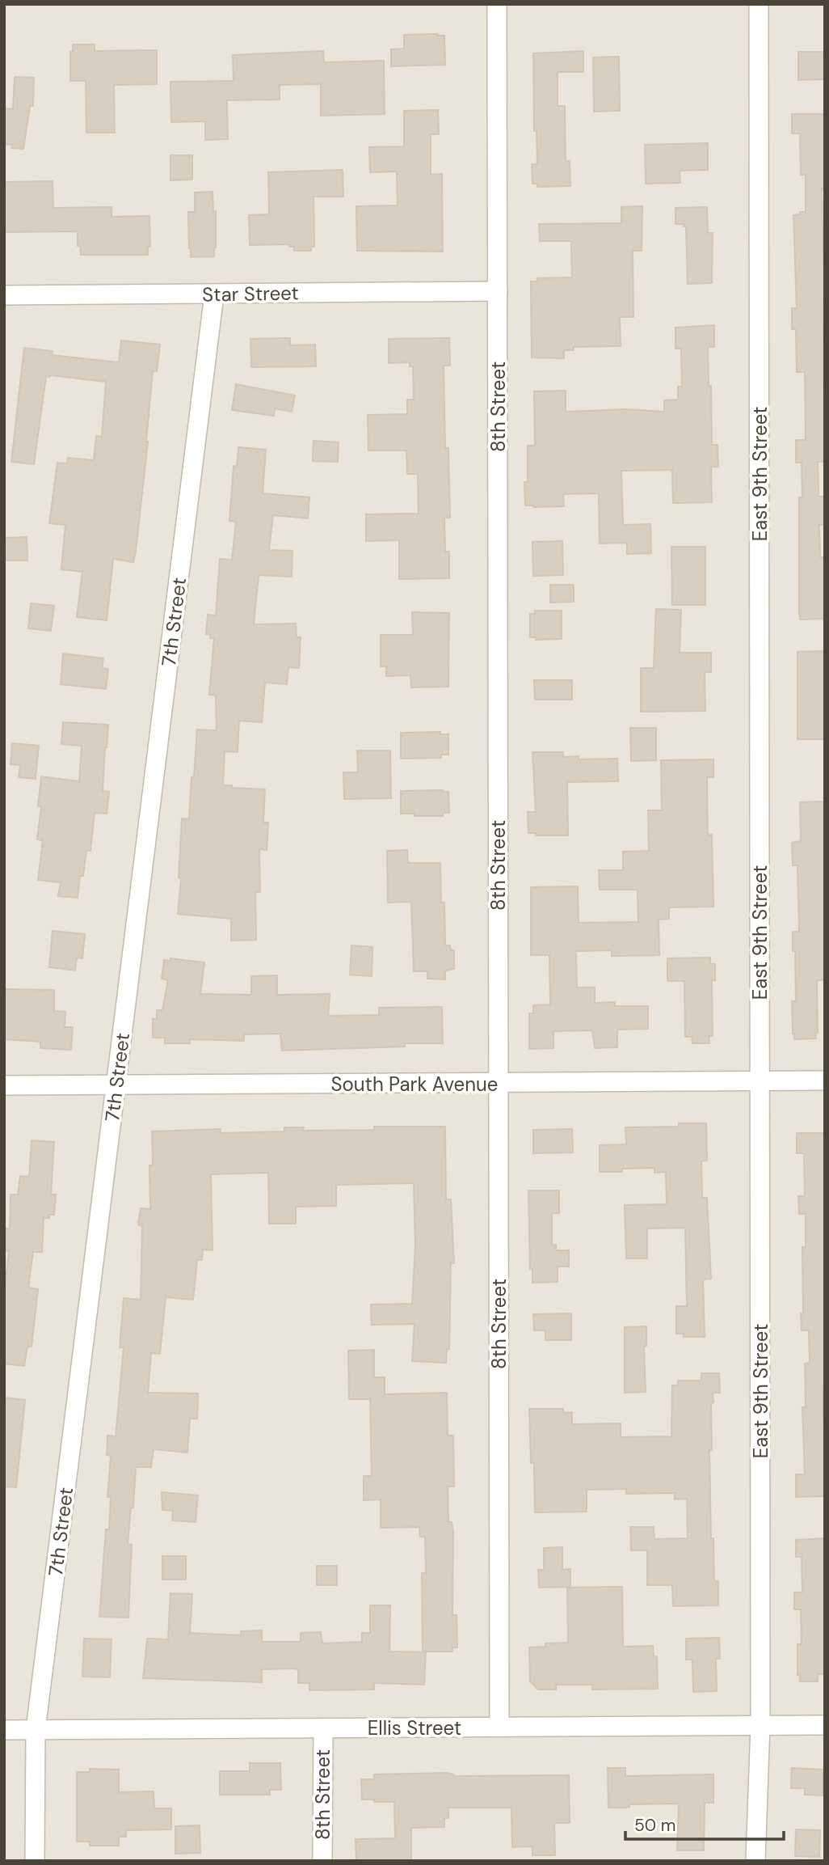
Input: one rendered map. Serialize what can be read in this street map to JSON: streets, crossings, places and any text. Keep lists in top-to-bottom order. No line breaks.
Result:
{"streets":{"street":["Star Street","8th Street","East 9th Street","7th Street","South Park Avenue","Ellis Street"]},"crossings":[["Star Street","8th Street"],["Star Street","7th Street"],["8th Street","South Park Avenue"],["8th Street","Ellis Street"],["East 9th Street","South Park Avenue"],["East 9th Street","Ellis Street"],["7th Street","South Park Avenue"],["7th Street","Ellis Street"]],"scale_bar":"50 m"}
